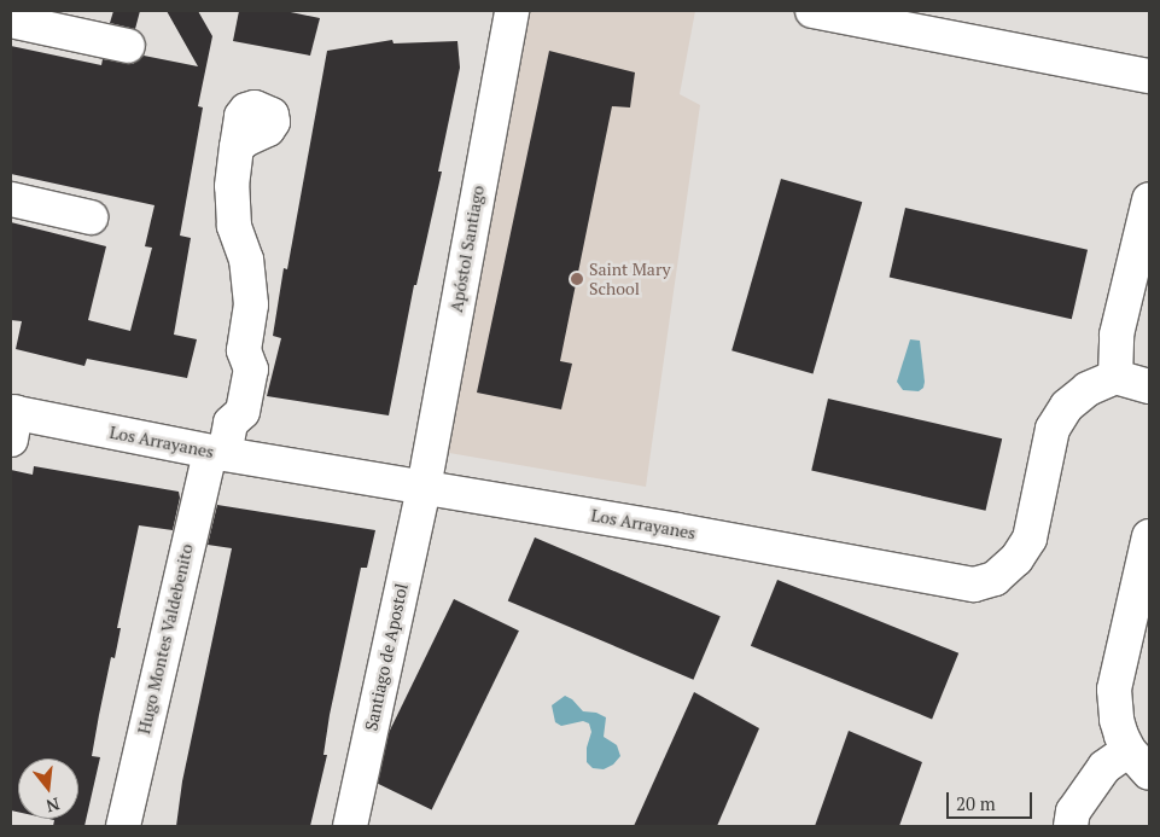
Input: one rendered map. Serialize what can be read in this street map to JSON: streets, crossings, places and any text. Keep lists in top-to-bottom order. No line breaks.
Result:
{"streets":{"street":["Apóstol Santiago","Los Arrayanes","Hugo Montes Valdebenito","Santiago de Apostol"]},"crossings":[["Apóstol Santiago","Los Arrayanes"],["Apóstol Santiago","Santiago de Apostol"],["Los Arrayanes","Hugo Montes Valdebenito"],["Los Arrayanes","Santiago de Apostol"]],"places":["Saint Mary School"],"scale_bar":"20 m","north":"bottom"}
